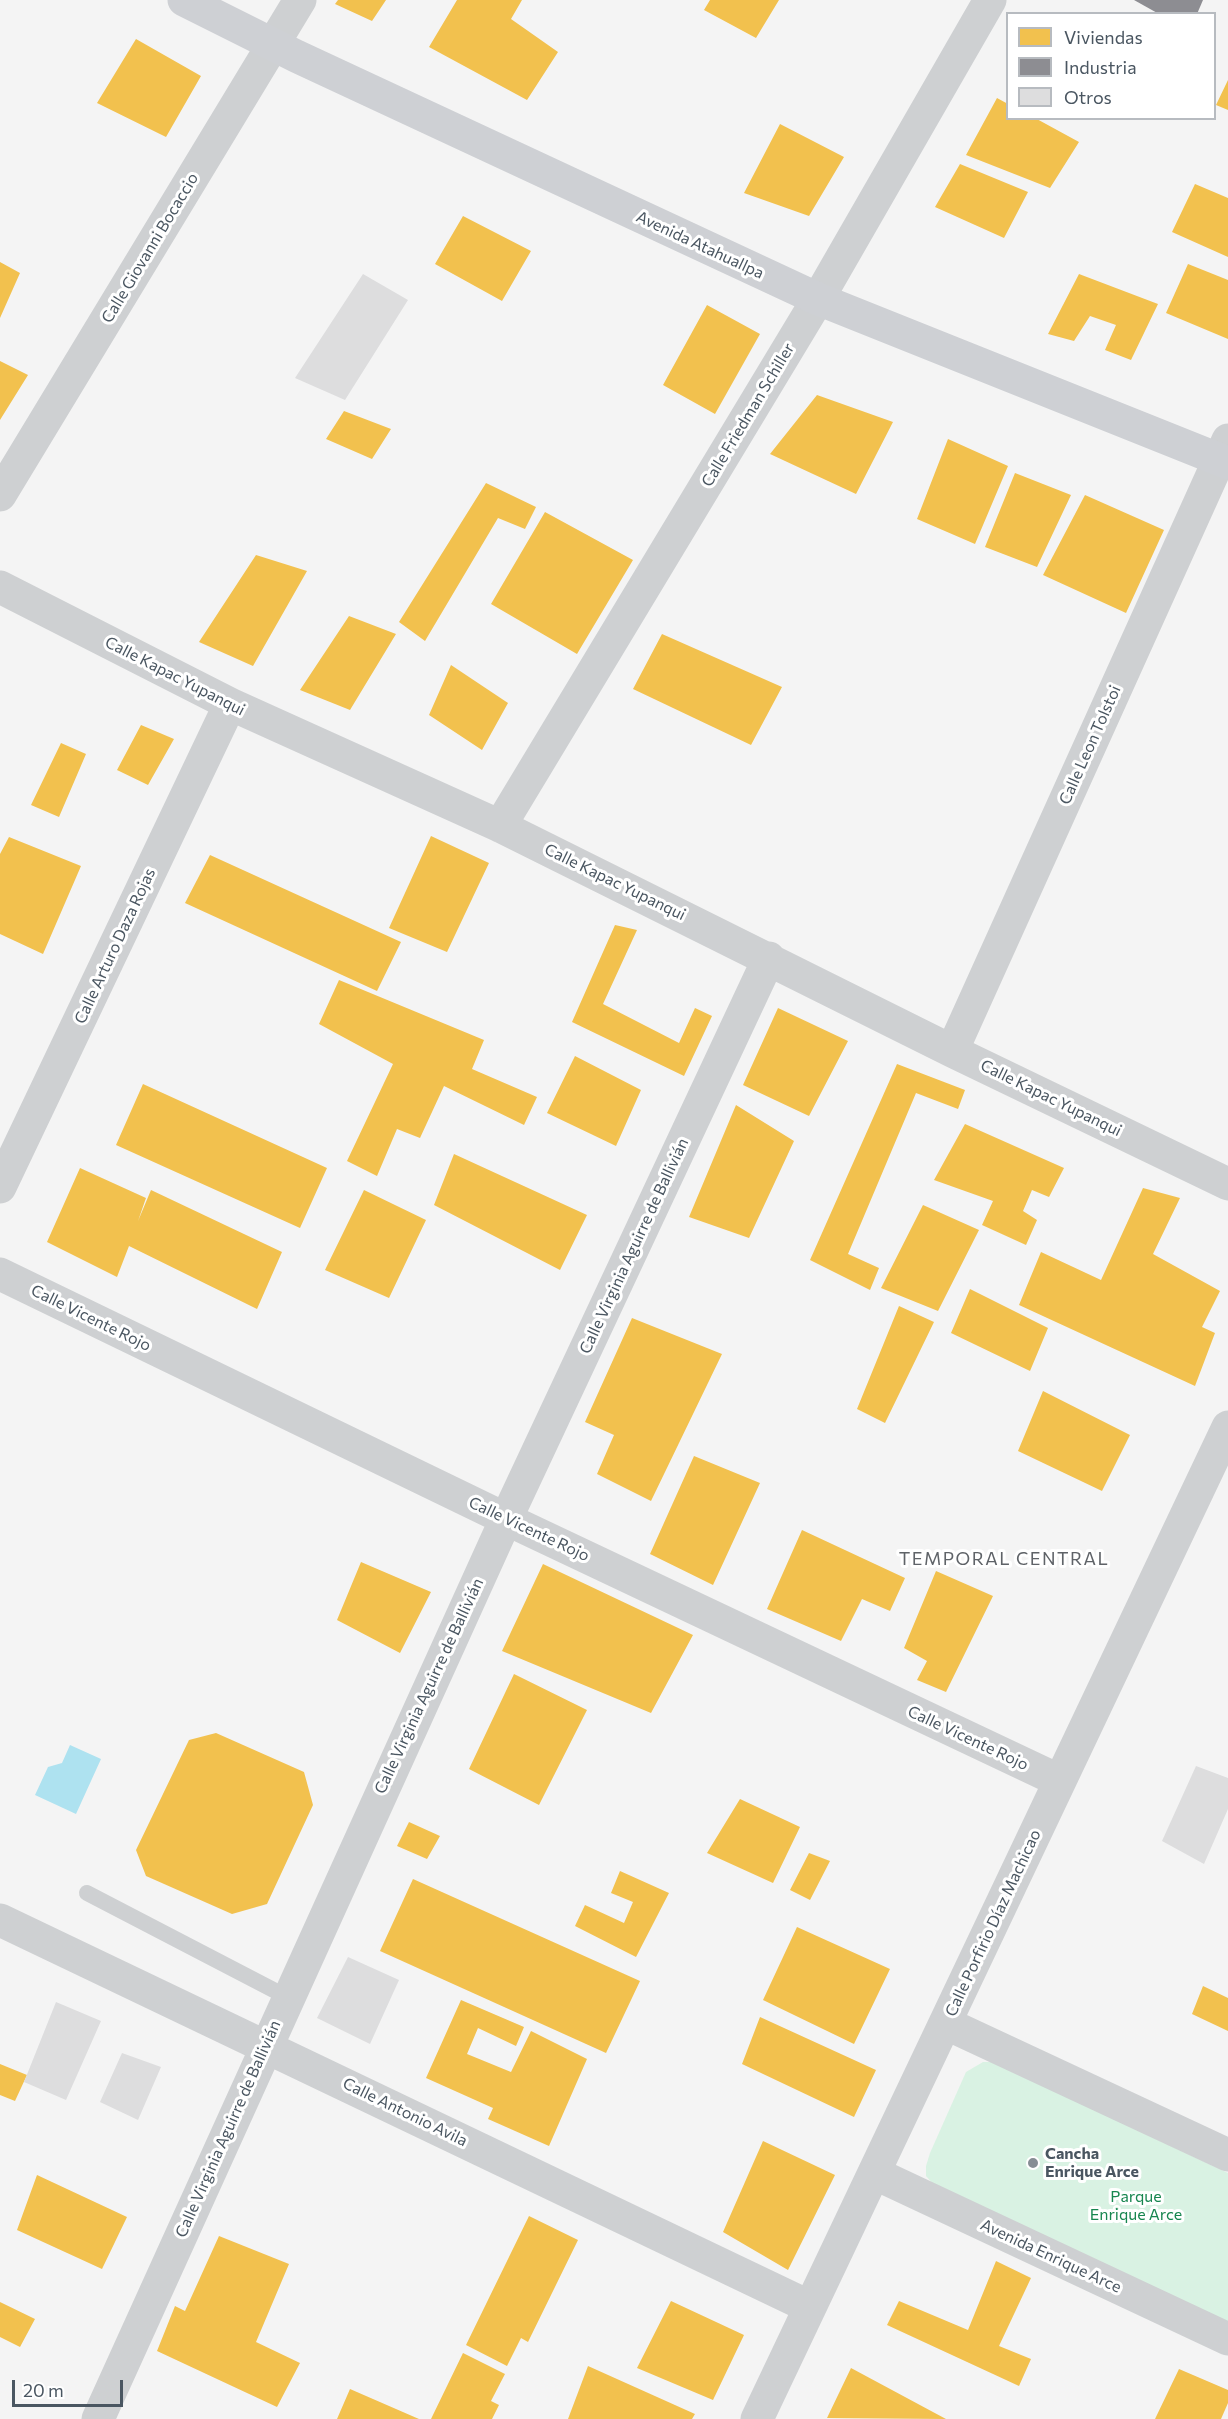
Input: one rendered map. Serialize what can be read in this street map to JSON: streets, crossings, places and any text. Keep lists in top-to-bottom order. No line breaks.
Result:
{"streets":{"main road":["Avenida Atahuallpa"],"street":["Calle Giovanni Bocaccio","Calle Friedman Schiller","Calle Kapac Yupanqui","Calle Leon Tolstoi","Calle Arturo Daza Rojas","Calle Virginia Aguirre de Ballivián","Calle Vicente Rojo","Calle Porfirio Díaz Machicao","Calle Antonio Avila","Avenida Enrique Arce"]},"crossings":[["Avenida Atahuallpa","Calle Giovanni Bocaccio"],["Avenida Atahuallpa","Calle Friedman Schiller"],["Avenida Atahuallpa","Calle Leon Tolstoi"],["Calle Friedman Schiller","Calle Kapac Yupanqui"],["Calle Kapac Yupanqui","Calle Leon Tolstoi"],["Calle Kapac Yupanqui","Calle Arturo Daza Rojas"],["Calle Kapac Yupanqui","Calle Virginia Aguirre de Ballivián"],["Calle Virginia Aguirre de Ballivián","Calle Vicente Rojo"],["Calle Virginia Aguirre de Ballivián","Calle Antonio Avila"],["Calle Vicente Rojo","Calle Porfirio Díaz Machicao"],["Calle Porfirio Díaz Machicao","Calle Antonio Avila"],["Calle Porfirio Díaz Machicao","Avenida Enrique Arce"]],"districts":["TEMPORAL CENTRAL"],"parks":["Parque Enrique Arce"],"places":["Cancha Enrique Arce"],"legend":["Viviendas","Industria","Otros"],"scale_bar":"20 m"}
